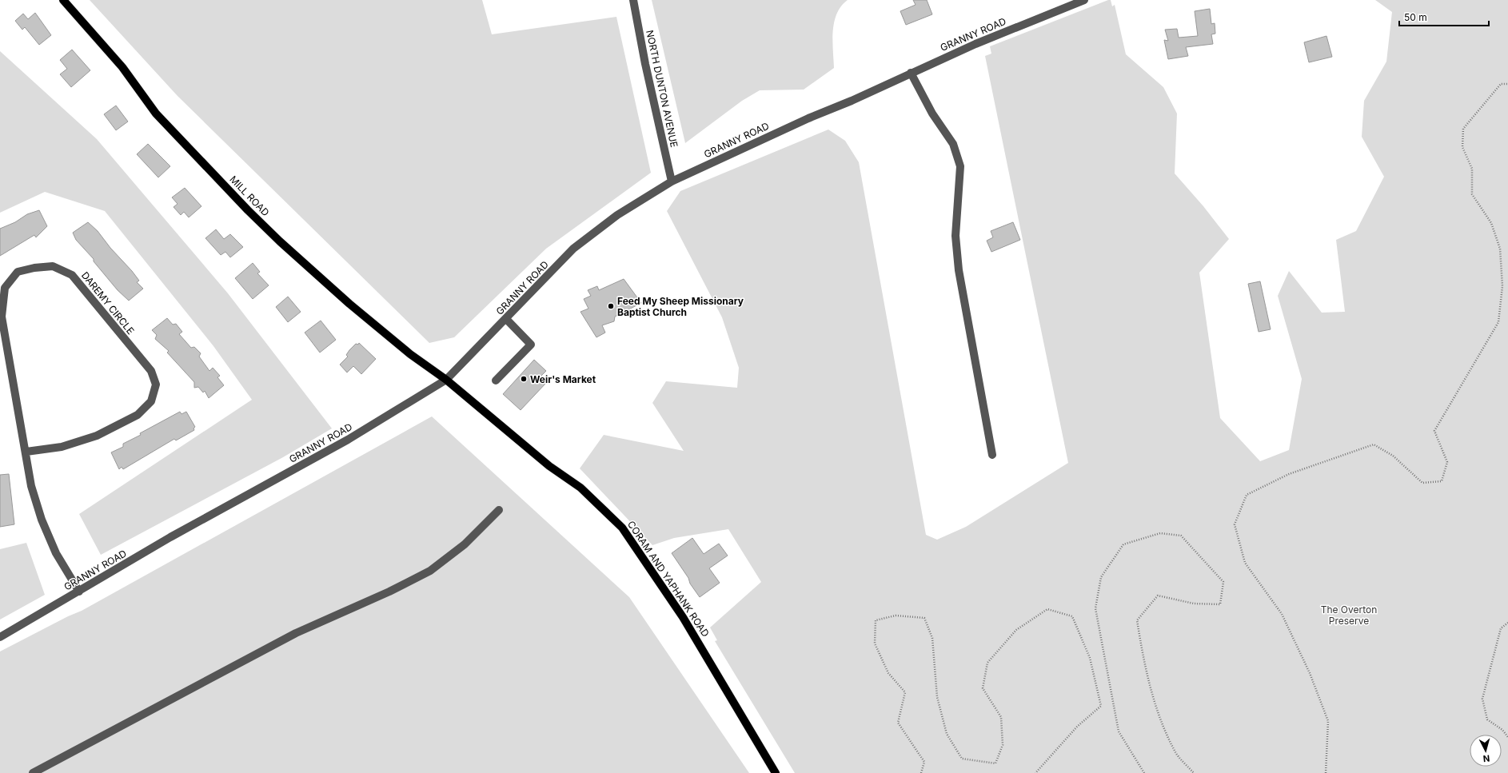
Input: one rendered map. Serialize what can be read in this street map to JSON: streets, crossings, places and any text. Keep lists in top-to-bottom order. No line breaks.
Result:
{"streets":{"main road":["MILL ROAD","CORAM AND YAPHANK ROAD"],"street":["GRANNY ROAD","NORTH DUNTON AVENUE","DAREMY CIRCLE"]},"crossings":[["GRANNY ROAD","NORTH DUNTON AVENUE"],["GRANNY ROAD","MILL ROAD"],["GRANNY ROAD","DAREMY CIRCLE"],["GRANNY ROAD","CORAM AND YAPHANK ROAD"],["MILL ROAD","CORAM AND YAPHANK ROAD"]],"parks":["The Overton Preserve"],"places":["Feed My Sheep Missionary Baptist Church","Weir's Market"],"scale_bar":"50 m","north":"bottom"}
